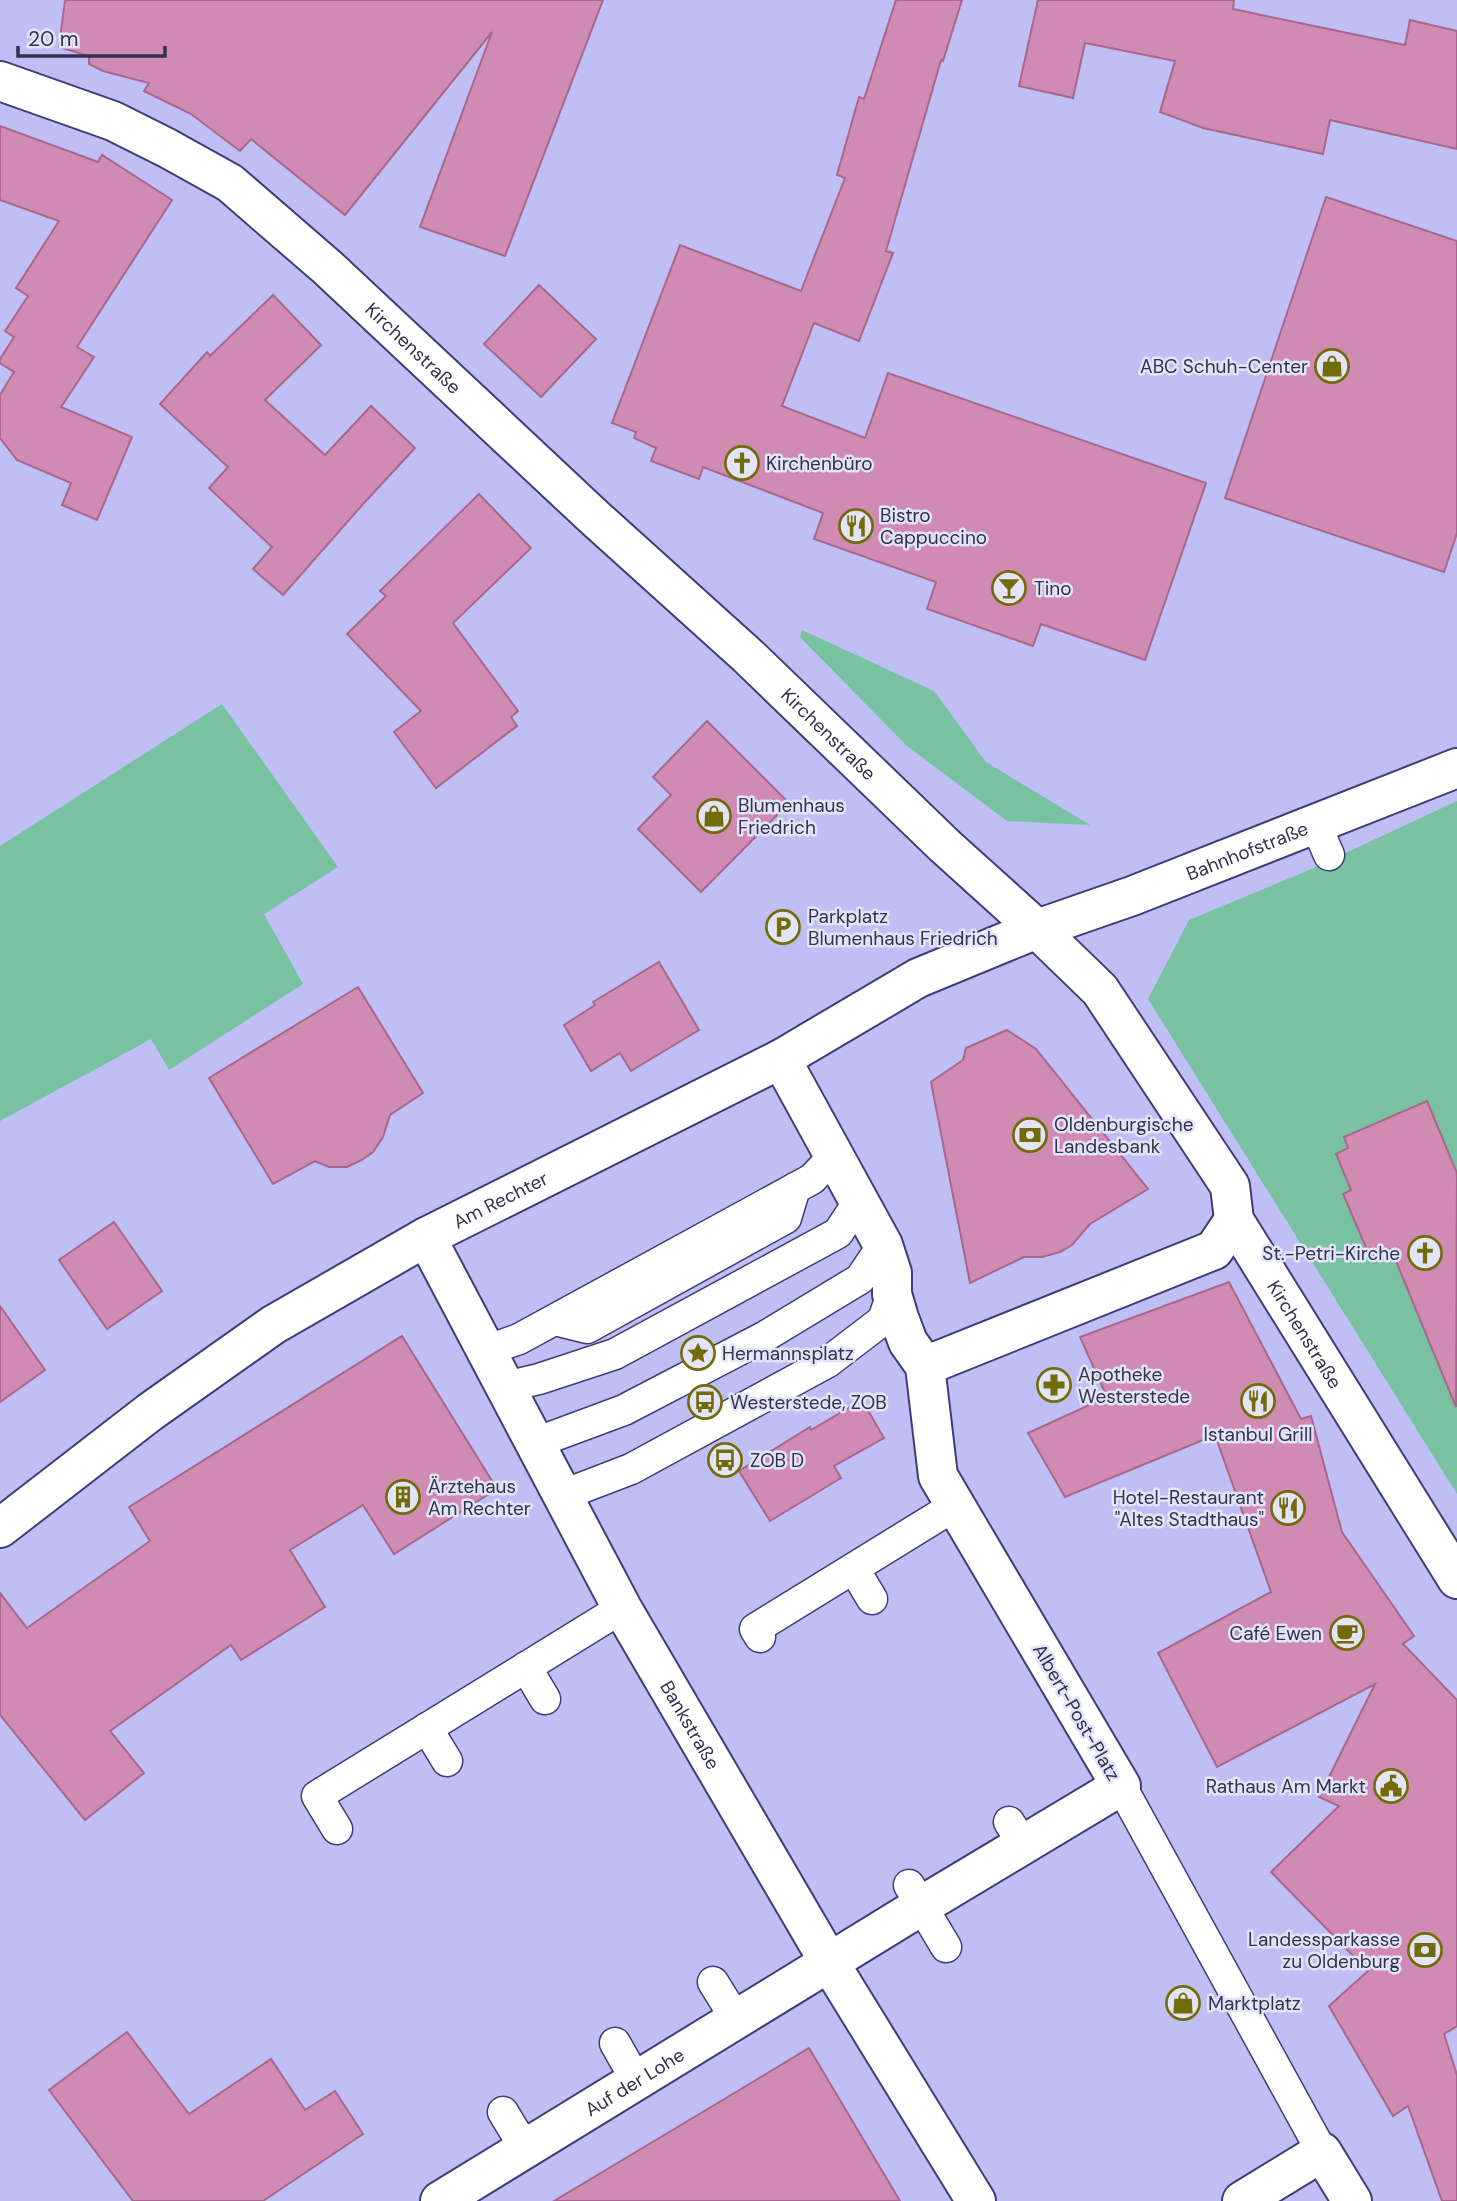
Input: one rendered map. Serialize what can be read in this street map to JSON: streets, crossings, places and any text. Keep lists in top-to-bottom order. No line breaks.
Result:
{"streets":{"street":["Kirchenstraße","Bahnhofstraße","Am Rechter","Albert-Post-Platz","Bankstraße","Auf der Lohe"]},"crossings":[["Kirchenstraße","Bahnhofstraße"],["Kirchenstraße","Am Rechter"],["Bahnhofstraße","Am Rechter"],["Am Rechter","Bankstraße"],["Albert-Post-Platz","Bankstraße"],["Albert-Post-Platz","Auf der Lohe"],["Bankstraße","Auf der Lohe"]],"places":{"shop":["ABC Schuh-Center","Blumenhaus Friedrich","Marktplatz"],"church":["Kirchenbüro","St.-Petri-Kirche"],"restaurant":["Bistro Cappuccino","Istanbul Grill","Hotel-Restaurant \"Altes Stadthaus\""],"bar":["Tino"],"parking":["Parkplatz Blumenhaus Friedrich"],"bank":["Oldenburgische Landesbank","Landessparkasse zu Oldenburg"],"place":["Hermannsplatz"],"pharmacy":["Apotheke Westerstede"],"bus stop":["Westerstede, ZOB","ZOB D"],"building":["Ärztehaus Am Rechter"],"cafe":["Café Ewen"],"public building":["Rathaus Am Markt"]},"scale_bar":"20 m"}
